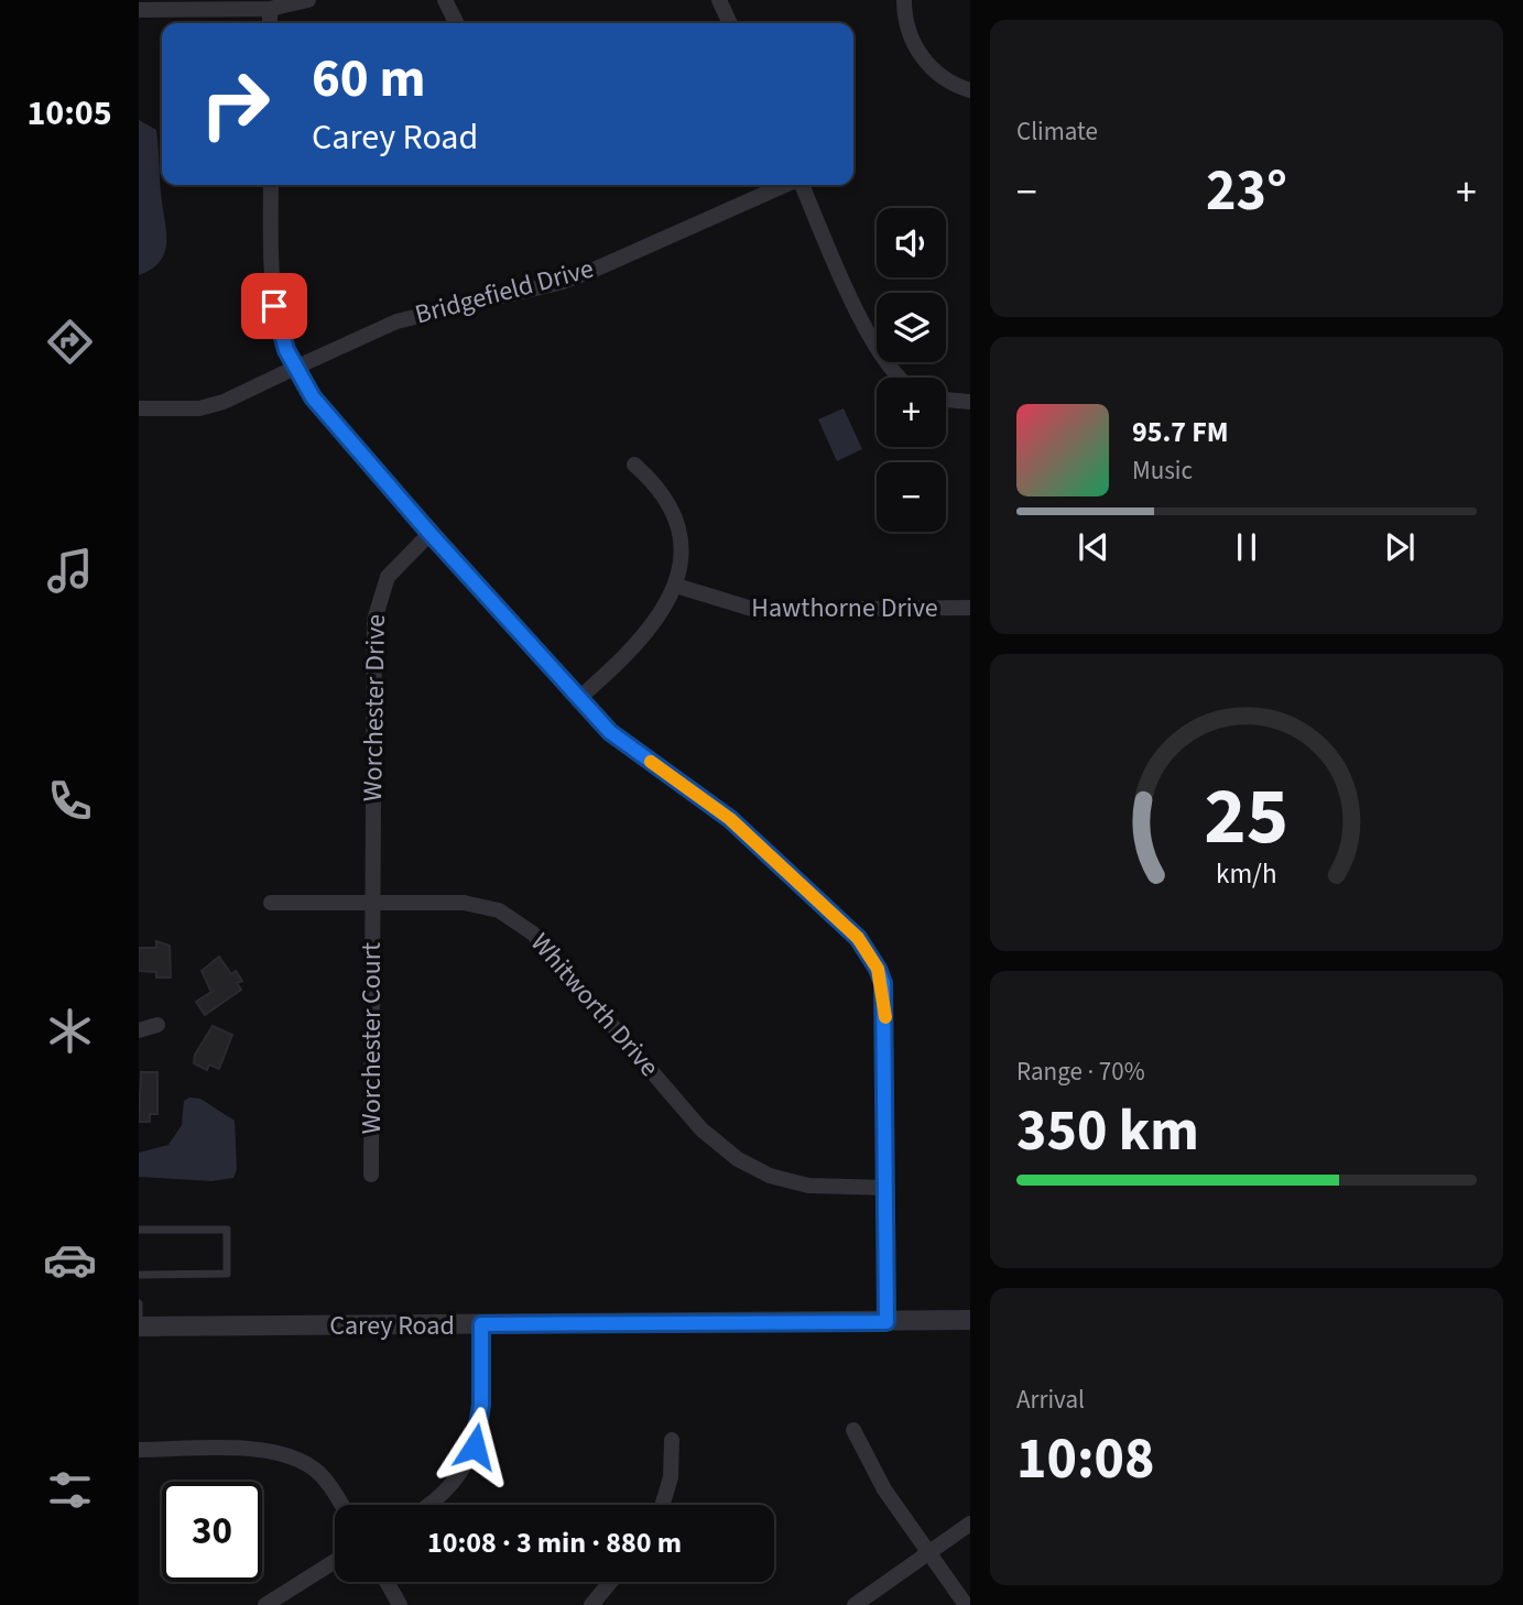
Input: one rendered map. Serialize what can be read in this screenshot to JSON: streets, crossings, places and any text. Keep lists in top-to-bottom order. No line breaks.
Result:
{"streets":{"street":["Bridgefield Drive","Hawthorne Drive","Worchester Drive","Whitworth Drive","Worchester Court","Carey Road"]},"crossings":[["Worchester Drive","Whitworth Drive"],["Worchester Drive","Worchester Court"],["Whitworth Drive","Worchester Court"]],"page":{"tabs":"10:05","tile":["Climate",["Range · 70%","350 km"],["Arrival","10:08"]],"turn":["60 m","Carey Road"],"heat":["−","23°","+"],"map_buttons":["+","−"],"song":["95.7 FM","Music"],"limit":"30","trip":"10:08 · 3 min · 880 m","gauge":["25","km/h"]}}
